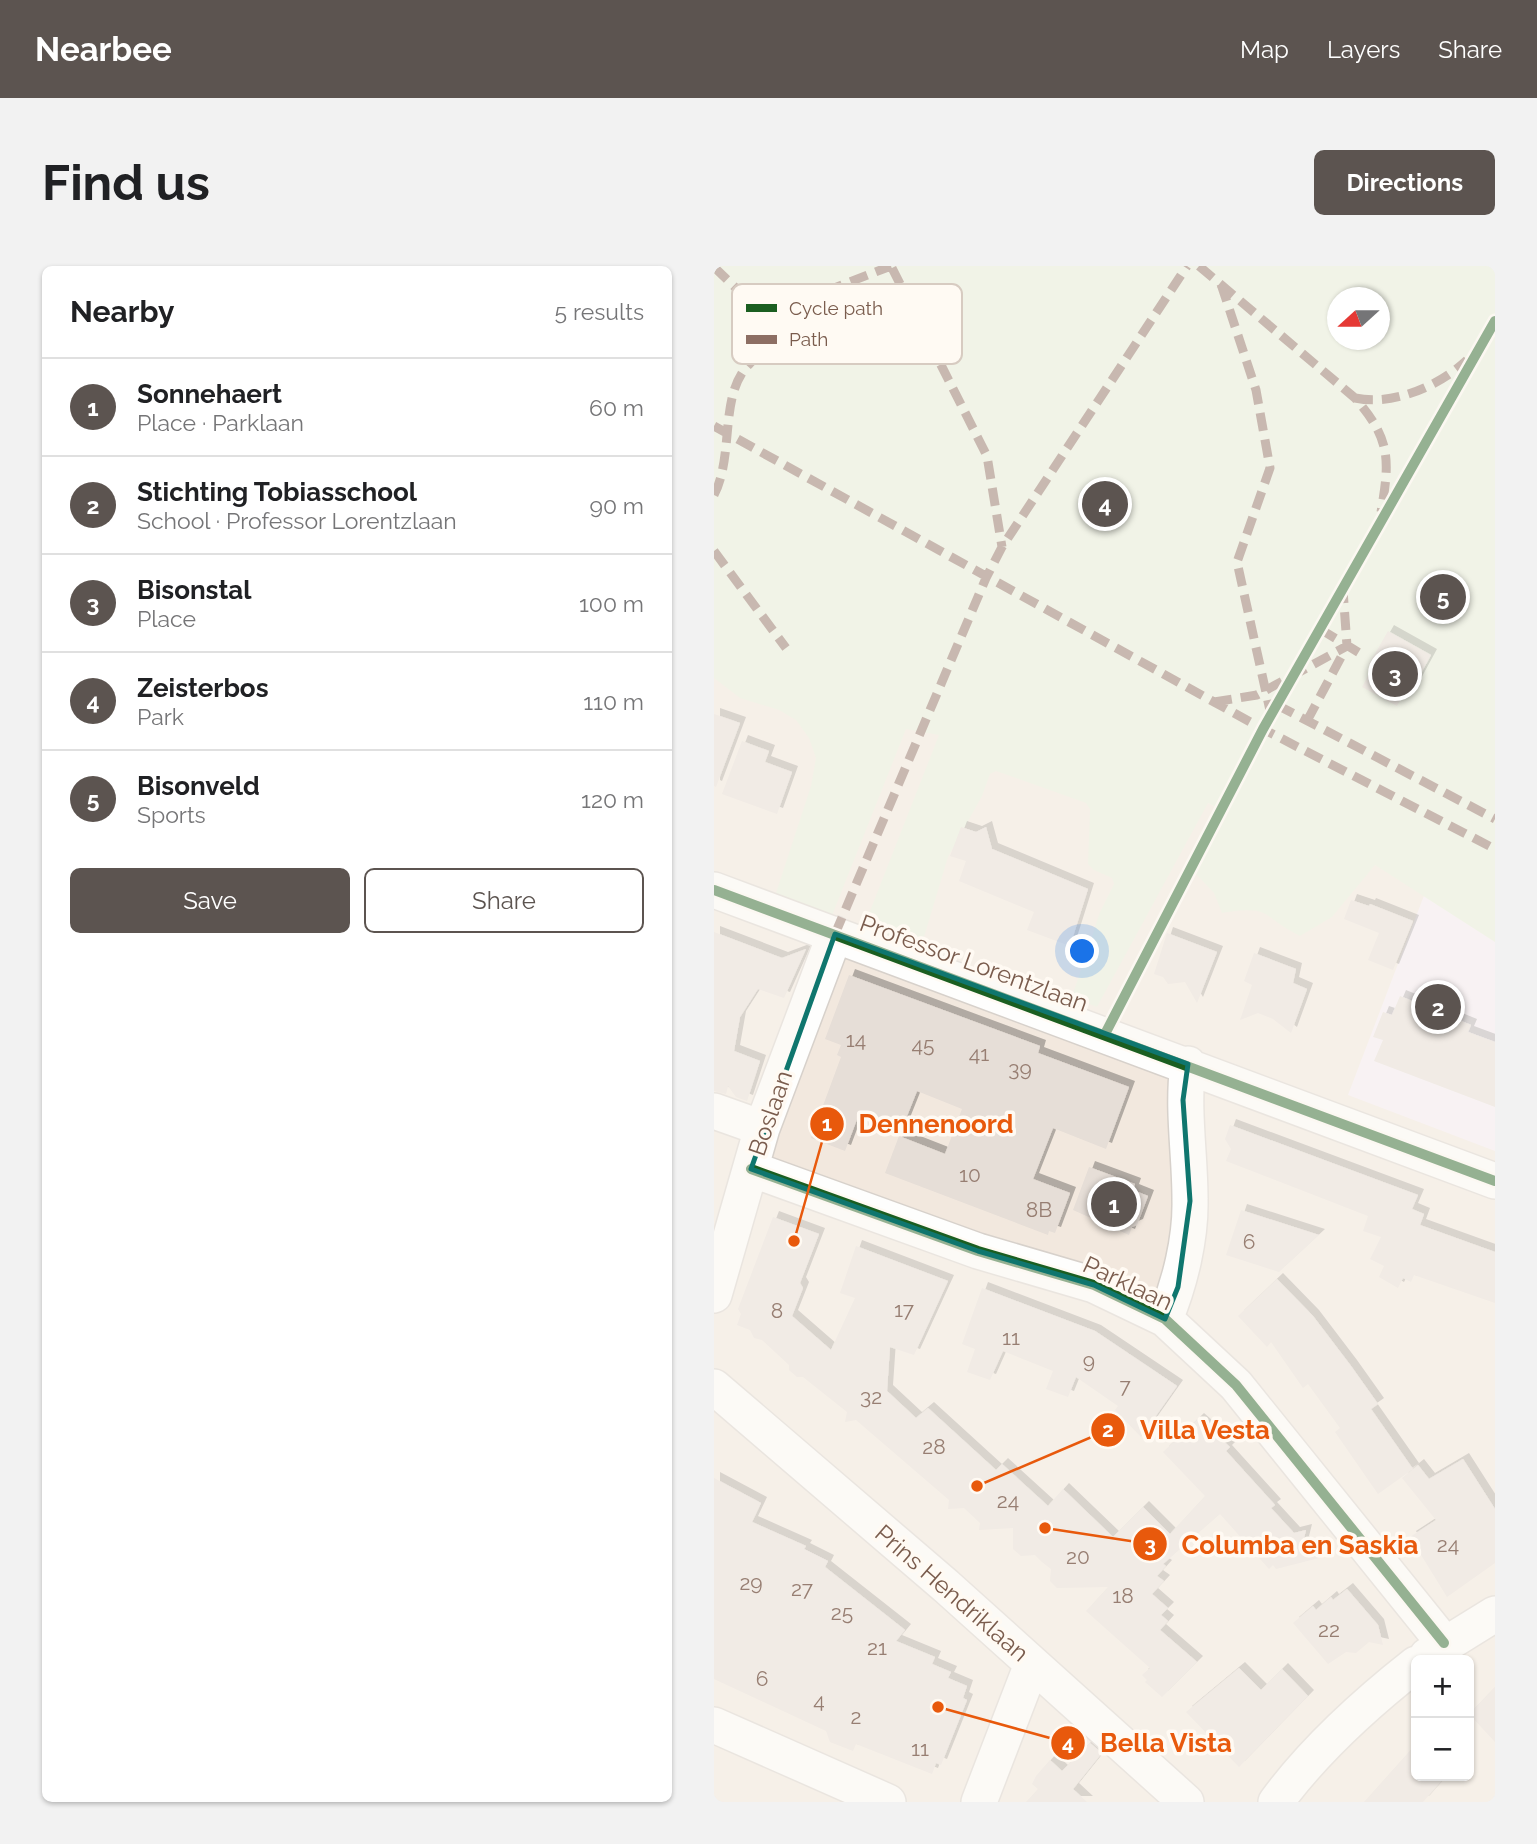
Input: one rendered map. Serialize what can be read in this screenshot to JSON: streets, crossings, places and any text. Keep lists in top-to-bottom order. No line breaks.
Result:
{"streets":{"street":["Professor Lorentzlaan","Boslaan","Parklaan","Prins Hendriklaan"]},"crossings":[["Professor Lorentzlaan","Boslaan"],["Professor Lorentzlaan","Parklaan"],["Boslaan","Parklaan"]],"places":["Dennenoord","Villa Vesta","Columba en Saskia","Bella Vista"],"house_numbers":["14","45","41","39","10","8B","6","17","8","11","9","7","32","28","24","24","20","29","27","18","25","22","21","6","4","2","11"],"legend":["Cycle path","Path"],"north":"left","page":{"header":"Nearbee","nav":["Map","Layers","Share"],"buttons":["Directions",["Save","Share"]],"title":"Find us","heading":["Nearby","5 results"],"list":[{"mark":"1","name":"Sonnehaert","note":"Place · Parklaan","value":"60 m"},{"mark":"2","name":"Stichting Tobiasschool","note":"School · Professor Lorentzlaan","value":"90 m"},{"mark":"3","name":"Bisonstal","note":"Place","value":"100 m"},{"mark":"4","name":"Zeisterbos","note":"Park","value":"110 m"},{"mark":"5","name":"Bisonveld","note":"Sports","value":"120 m"}],"pins":["4","5","3","2","1"],"map_buttons":["+","−"]}}
